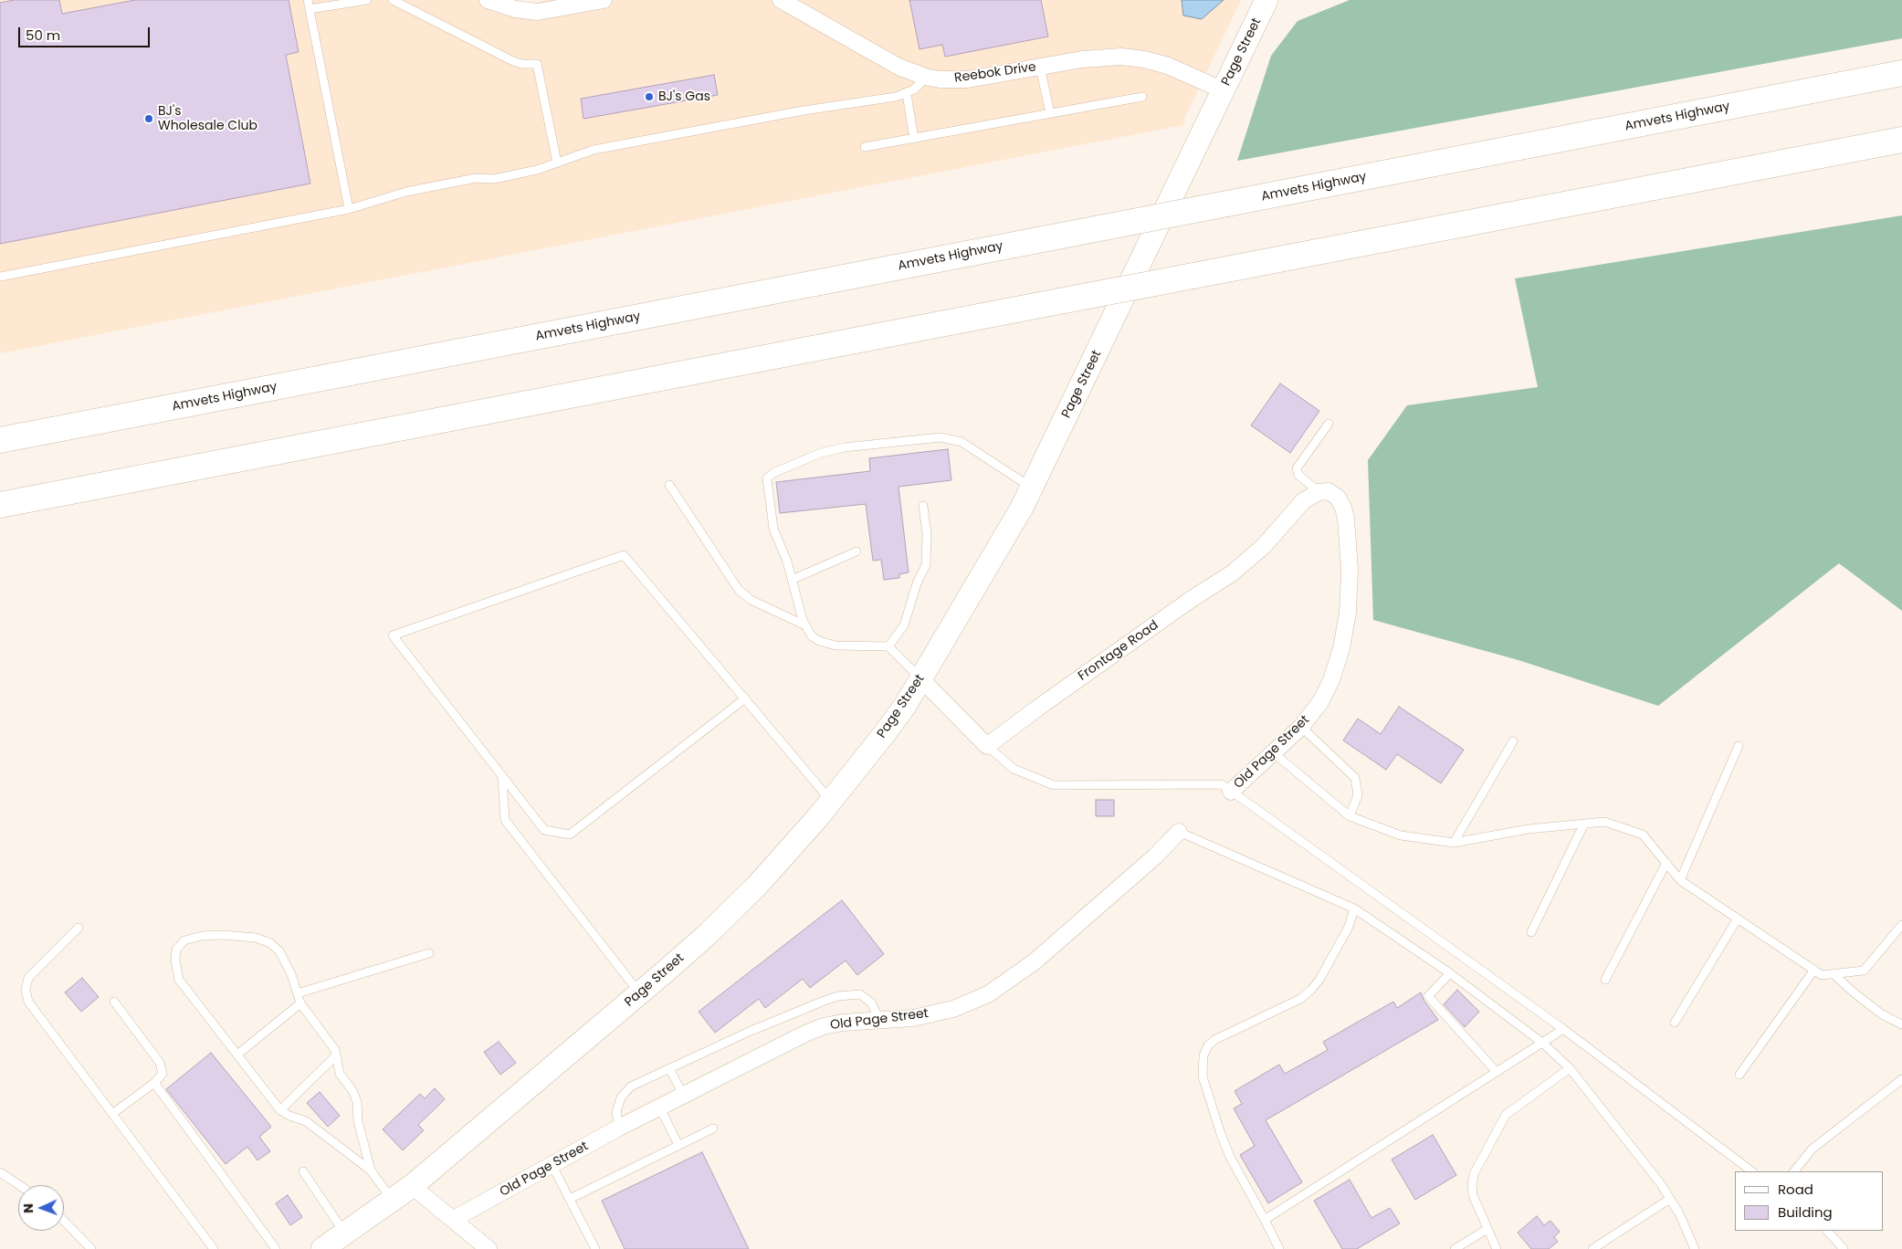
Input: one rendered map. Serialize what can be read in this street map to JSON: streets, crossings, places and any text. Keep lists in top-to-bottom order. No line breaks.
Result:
{"streets":{"highway":["Amvets Highway"],"main road":["Page Street"],"street":["Reebok Drive","Frontage Road","Old Page Street"]},"crossings":[["Page Street","Reebok Drive"],["Frontage Road","Old Page Street"]],"places":["BJ's Gas","BJ's Wholesale Club"],"legend":["Road","Building"],"scale_bar":"50 m","north":"left"}
